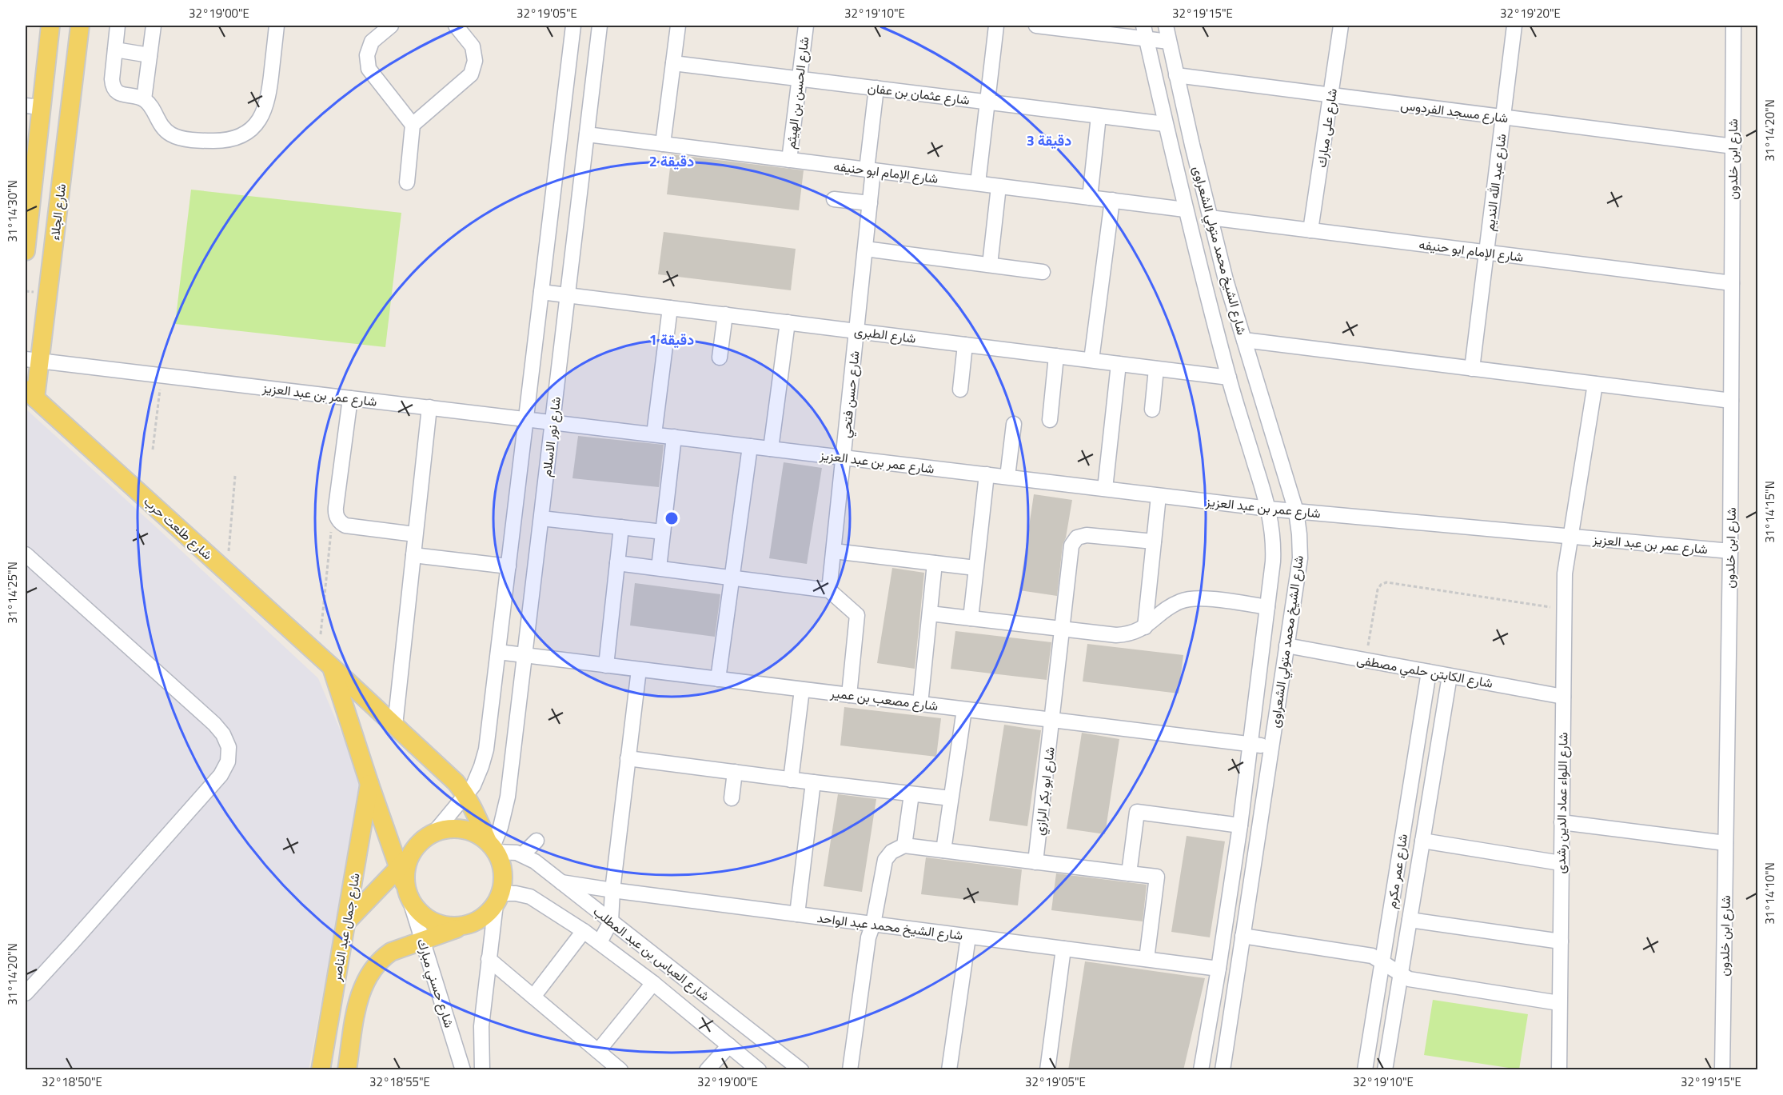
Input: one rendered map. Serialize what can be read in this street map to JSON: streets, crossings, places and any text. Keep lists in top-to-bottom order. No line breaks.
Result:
{"streets":{"main road":["شارع الجلاء","شارع طلعت حرب","شارع جمال عبد الناصر"],"street":["شارع الحسن بن الهيثم","شارع عثمان بن عفان","شارع مسجد الفردوس","شارع على مبارك","شارع ابن خلدون","شارع الإمام ابو حنيفه","شارع عبد الله النديم","شارع الشيخ محمد متولي الشعراوى","شارع الطبرى","شارع عمر بن عبد العزيز","شارع حسن فتحي","شارع نور الاسلام","شارع الكابتن حلمي مصطفى","شارع مصعب بن عمير","شارع ابو بكر الرازي","شارع اللواء عماد الدين رشدى","شارع عمر مكرم","شارع الشيخ محمد عبد الواحد","شارع العباس بن عبد المطلب","شارع حسني مبارك"]},"crossings":[["شارع الحسن بن الهيثم","شارع عثمان بن عفان"],["شارع الحسن بن الهيثم","شارع الإمام ابو حنيفه"],["شارع عثمان بن عفان","شارع الشيخ محمد متولي الشعراوى"],["شارع عثمان بن عفان","شارع حسن فتحي"],["شارع مسجد الفردوس","شارع على مبارك"],["شارع مسجد الفردوس","شارع ابن خلدون"],["شارع مسجد الفردوس","شارع عبد الله النديم"],["شارع مسجد الفردوس","شارع الشيخ محمد متولي الشعراوى"],["شارع على مبارك","شارع الإمام ابو حنيفه"],["شارع ابن خلدون","شارع الإمام ابو حنيفه"],["شارع ابن خلدون","شارع عمر بن عبد العزيز"],["شارع الإمام ابو حنيفه","شارع عبد الله النديم"],["شارع الإمام ابو حنيفه","شارع الشيخ محمد متولي الشعراوى"],["شارع الإمام ابو حنيفه","شارع حسن فتحي"],["شارع الإمام ابو حنيفه","شارع نور الاسلام"],["شارع الجلاء","شارع عمر بن عبد العزيز"],["شارع الجلاء","شارع طلعت حرب"],["شارع الشيخ محمد متولي الشعراوى","شارع الطبرى"],["شارع الشيخ محمد متولي الشعراوى","شارع عمر بن عبد العزيز"],["شارع الشيخ محمد متولي الشعراوى","شارع الكابتن حلمي مصطفى"],["شارع الشيخ محمد متولي الشعراوى","شارع مصعب بن عمير"],["شارع الشيخ محمد متولي الشعراوى","شارع الشيخ محمد عبد الواحد"],["شارع الطبرى","شارع حسن فتحي"],["شارع الطبرى","شارع نور الاسلام"],["شارع عمر بن عبد العزيز","شارع حسن فتحي"],["شارع عمر بن عبد العزيز","شارع نور الاسلام"],["شارع عمر بن عبد العزيز","شارع اللواء عماد الدين رشدى"],["شارع نور الاسلام","شارع طلعت حرب"],["شارع نور الاسلام","شارع مصعب بن عمير"],["شارع نور الاسلام","شارع جمال عبد الناصر"],["شارع نور الاسلام","شارع العباس بن عبد المطلب"],["شارع نور الاسلام","شارع حسني مبارك"],["شارع طلعت حرب","شارع جمال عبد الناصر"],["شارع طلعت حرب","شارع العباس بن عبد المطلب"],["شارع طلعت حرب","شارع حسني مبارك"],["شارع الكابتن حلمي مصطفى","شارع اللواء عماد الدين رشدى"],["شارع الكابتن حلمي مصطفى","شارع عمر مكرم"],["شارع مصعب بن عمير","شارع ابو بكر الرازي"],["شارع الشيخ محمد عبد الواحد","شارع العباس بن عبد المطلب"],["شارع جمال عبد الناصر","شارع العباس بن عبد المطلب"],["شارع جمال عبد الناصر","شارع حسني مبارك"],["شارع العباس بن عبد المطلب","شارع حسني مبارك"]],"coordinates":["32°19'00\"E","32°19'05\"E","32°19'10\"E","32°19'15\"E","32°19'20\"E","31°14'20\"N","31°14'30\"N","31°14'15\"N","31°14'25\"N","31°14'10\"N","32°18'50\"E","32°18'55\"E"],"rings":["3 دقيقة","2 دقيقة","1 دقيقة"]}
